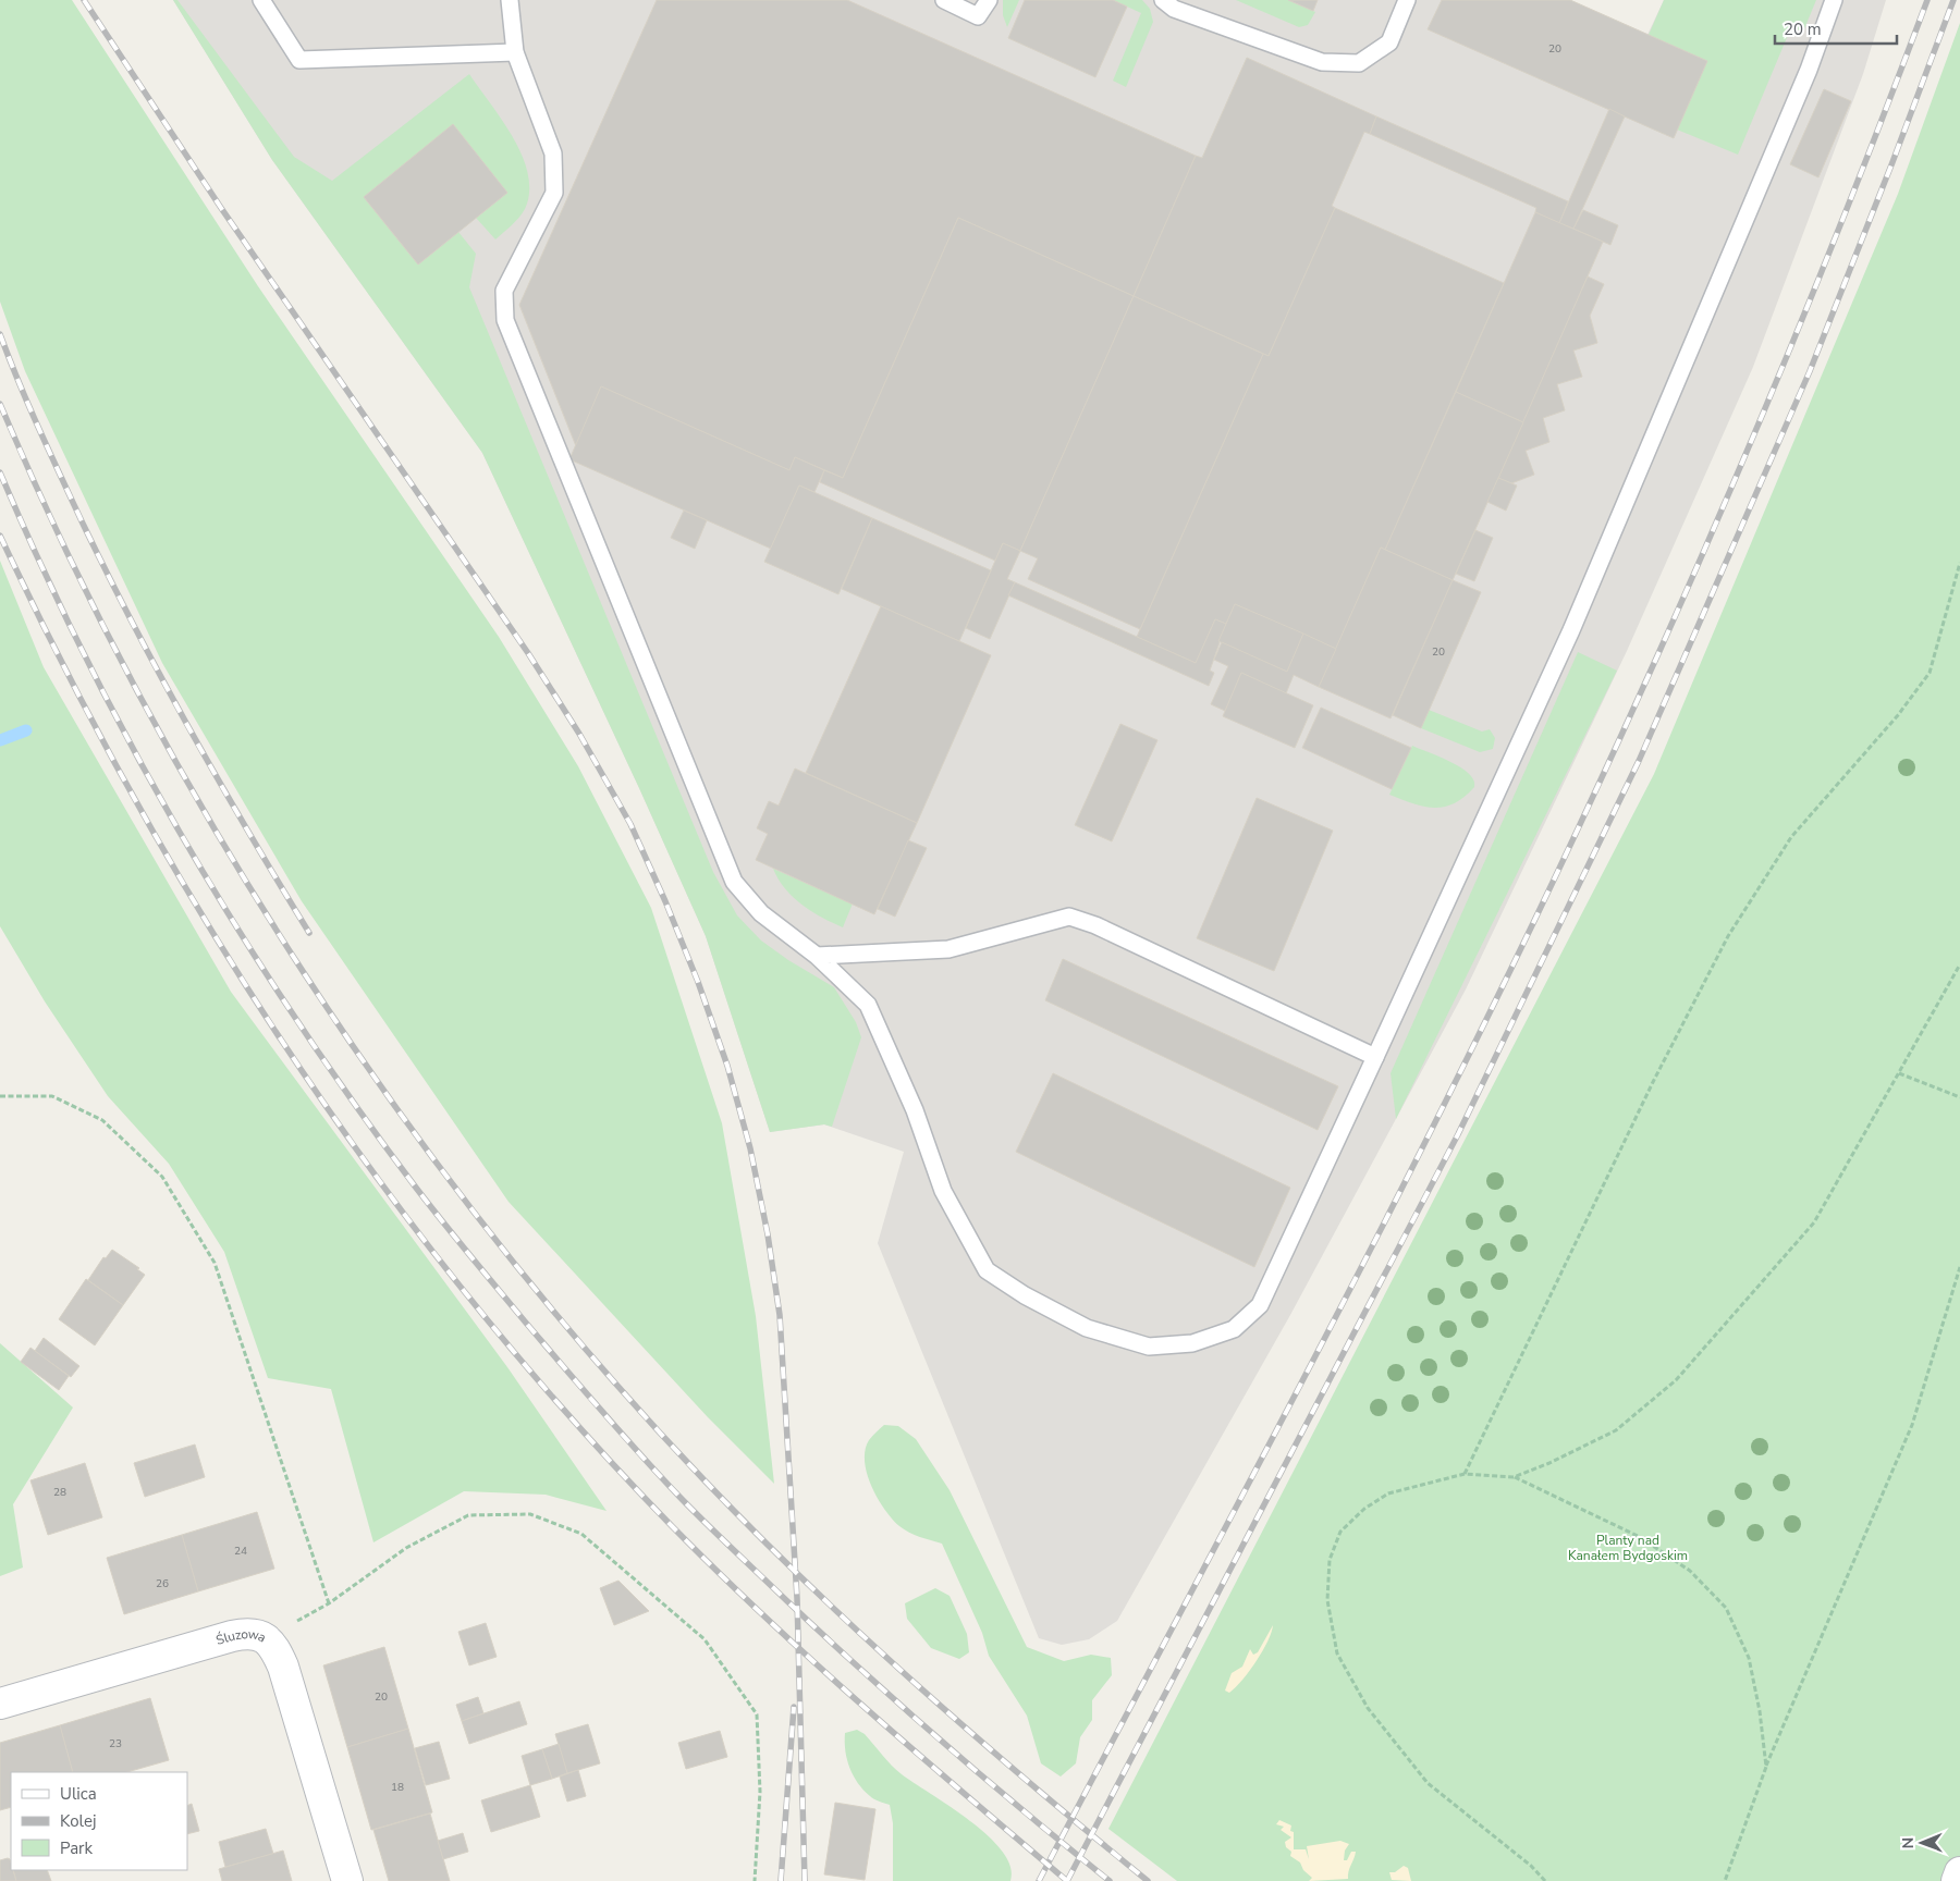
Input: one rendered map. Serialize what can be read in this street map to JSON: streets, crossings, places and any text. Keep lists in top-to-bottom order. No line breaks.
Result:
{"streets":{"street":["Śluzowa"]},"parks":["Planty nad Kanałem Bydgoskim"],"house_numbers":["20","20","28","24","26","20","23","18"],"legend":["Ulica","Kolej","Park"],"scale_bar":"20 m","north":"left"}
